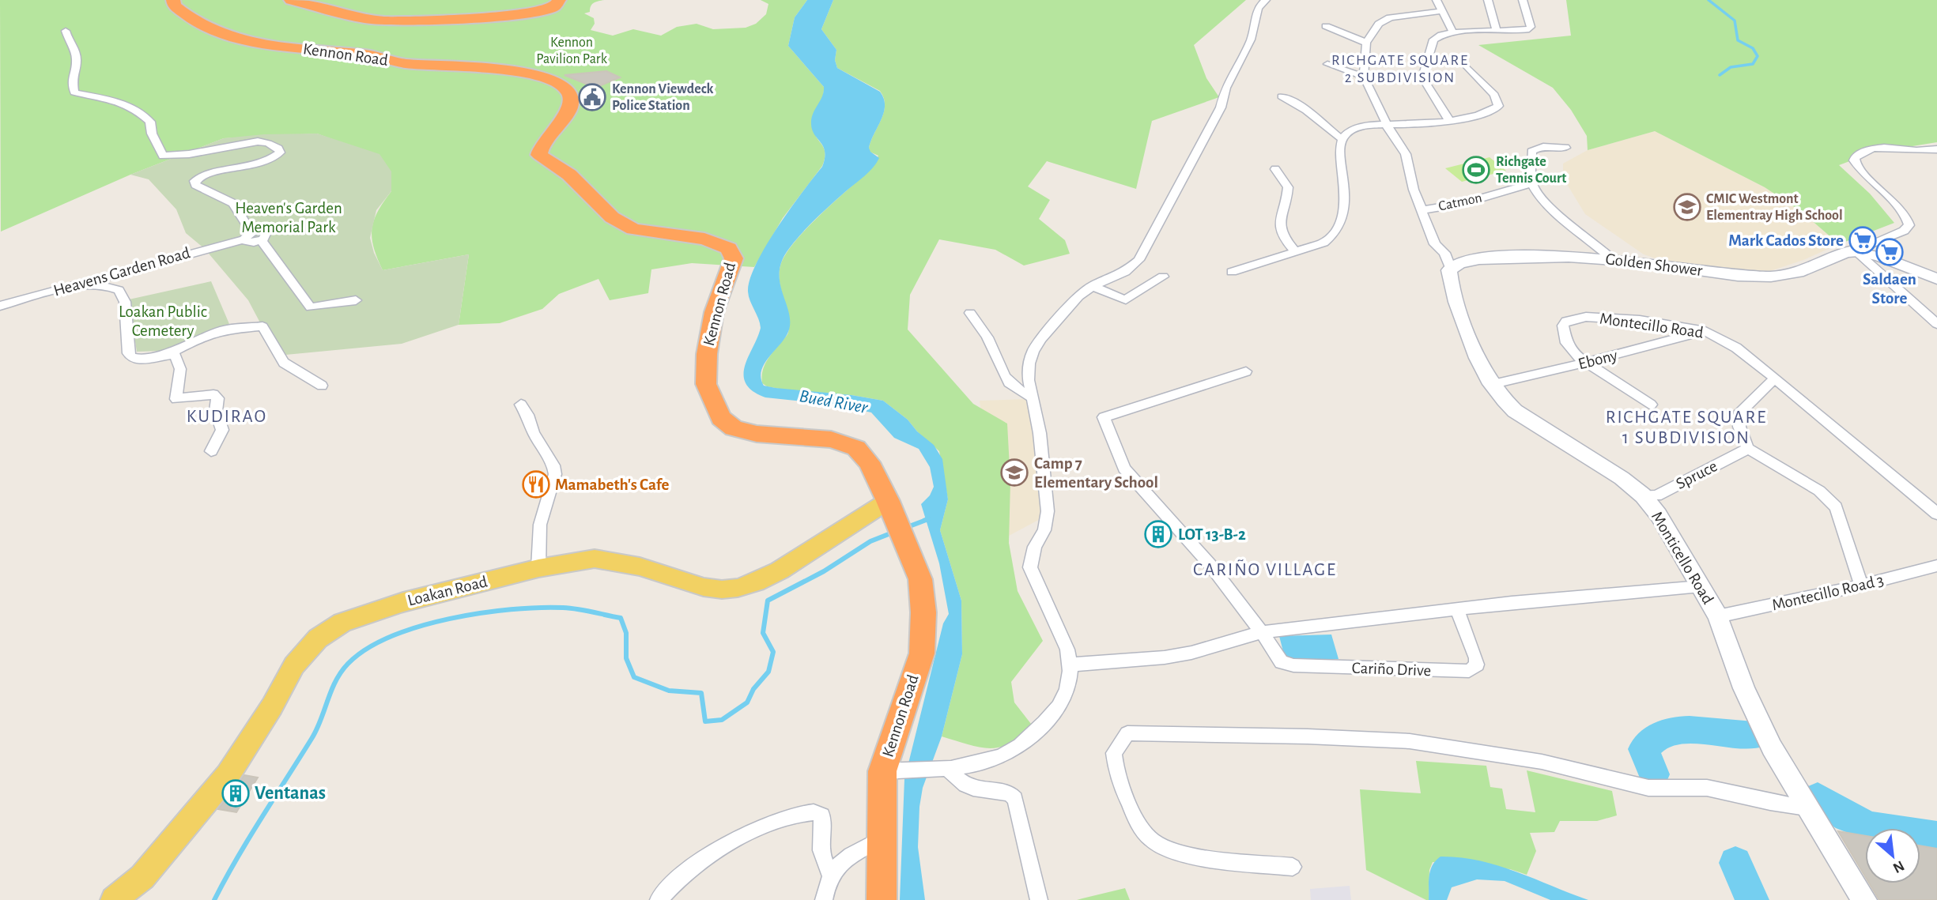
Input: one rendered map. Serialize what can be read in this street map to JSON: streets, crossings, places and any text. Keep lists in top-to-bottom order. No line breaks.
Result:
{"streets":{"highway":["Kennon Road"],"main road":["Golden Shower","Monticello Road","Loakan Road"],"street":["Catmon","Heavens Garden Road","Montecillo Road","Ebony","Spruce","Montecillo Road 3","Cariño Drive"]},"crossings":[["Kennon Road","Loakan Road"],["Golden Shower","Monticello Road"],["Montecillo Road","Ebony"],["Ebony","Monticello Road"],["Spruce","Monticello Road"],["Monticello Road","Montecillo Road 3"]],"districts":["RICHGATE SQUARE 2 SUBDIVISION","KUDIRAO","RICHGATE SQUARE 1 SUBDIVISION","CARIÑO VILLAGE"],"water":["Bued River"],"parks":["Kennon Pavilion Park","Heaven's Garden Memorial Park","Loakan Public Cemetery"],"places":{"public building":["Kennon Viewdeck Police Station"],"sports":["Richgate Tennis Court"],"school or university":["CMIC Westmont Elementray High School","Camp 7 Elementary School"],"supermarket":["Mark Cados Store","Saldaen Store"],"restaurant":["Mamabeth's Cafe"],"building":["LOT 13-B-2","Ventanas"]},"north":"bottom right"}
